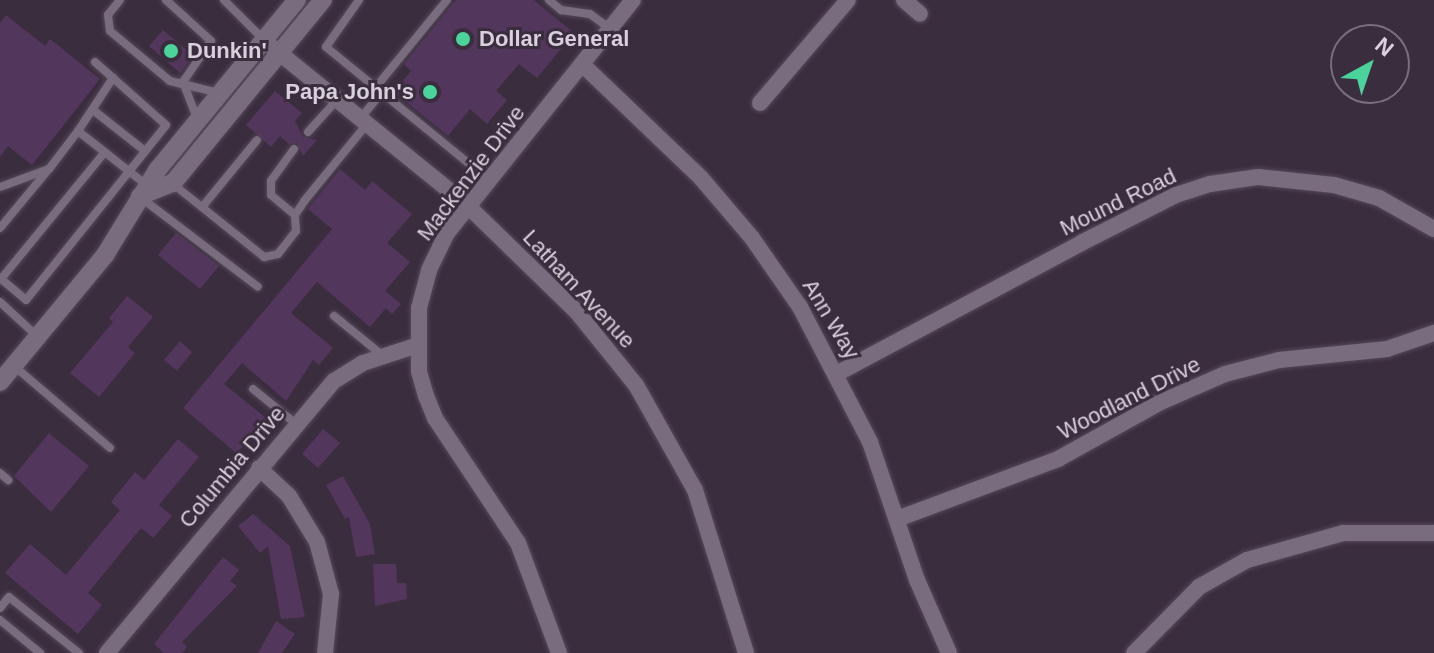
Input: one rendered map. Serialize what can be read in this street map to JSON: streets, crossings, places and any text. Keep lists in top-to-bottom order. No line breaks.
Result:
{"streets":{"street":["Mackenzie Drive","Mound Road","Latham Avenue","Ann Way","Woodland Drive","Columbia Drive"]},"crossings":[["Mackenzie Drive","Latham Avenue"],["Mackenzie Drive","Ann Way"],["Mackenzie Drive","Columbia Drive"],["Mound Road","Ann Way"],["Ann Way","Woodland Drive"]],"places":["Dollar General","Dunkin'","Papa John's"],"north":"top right"}
